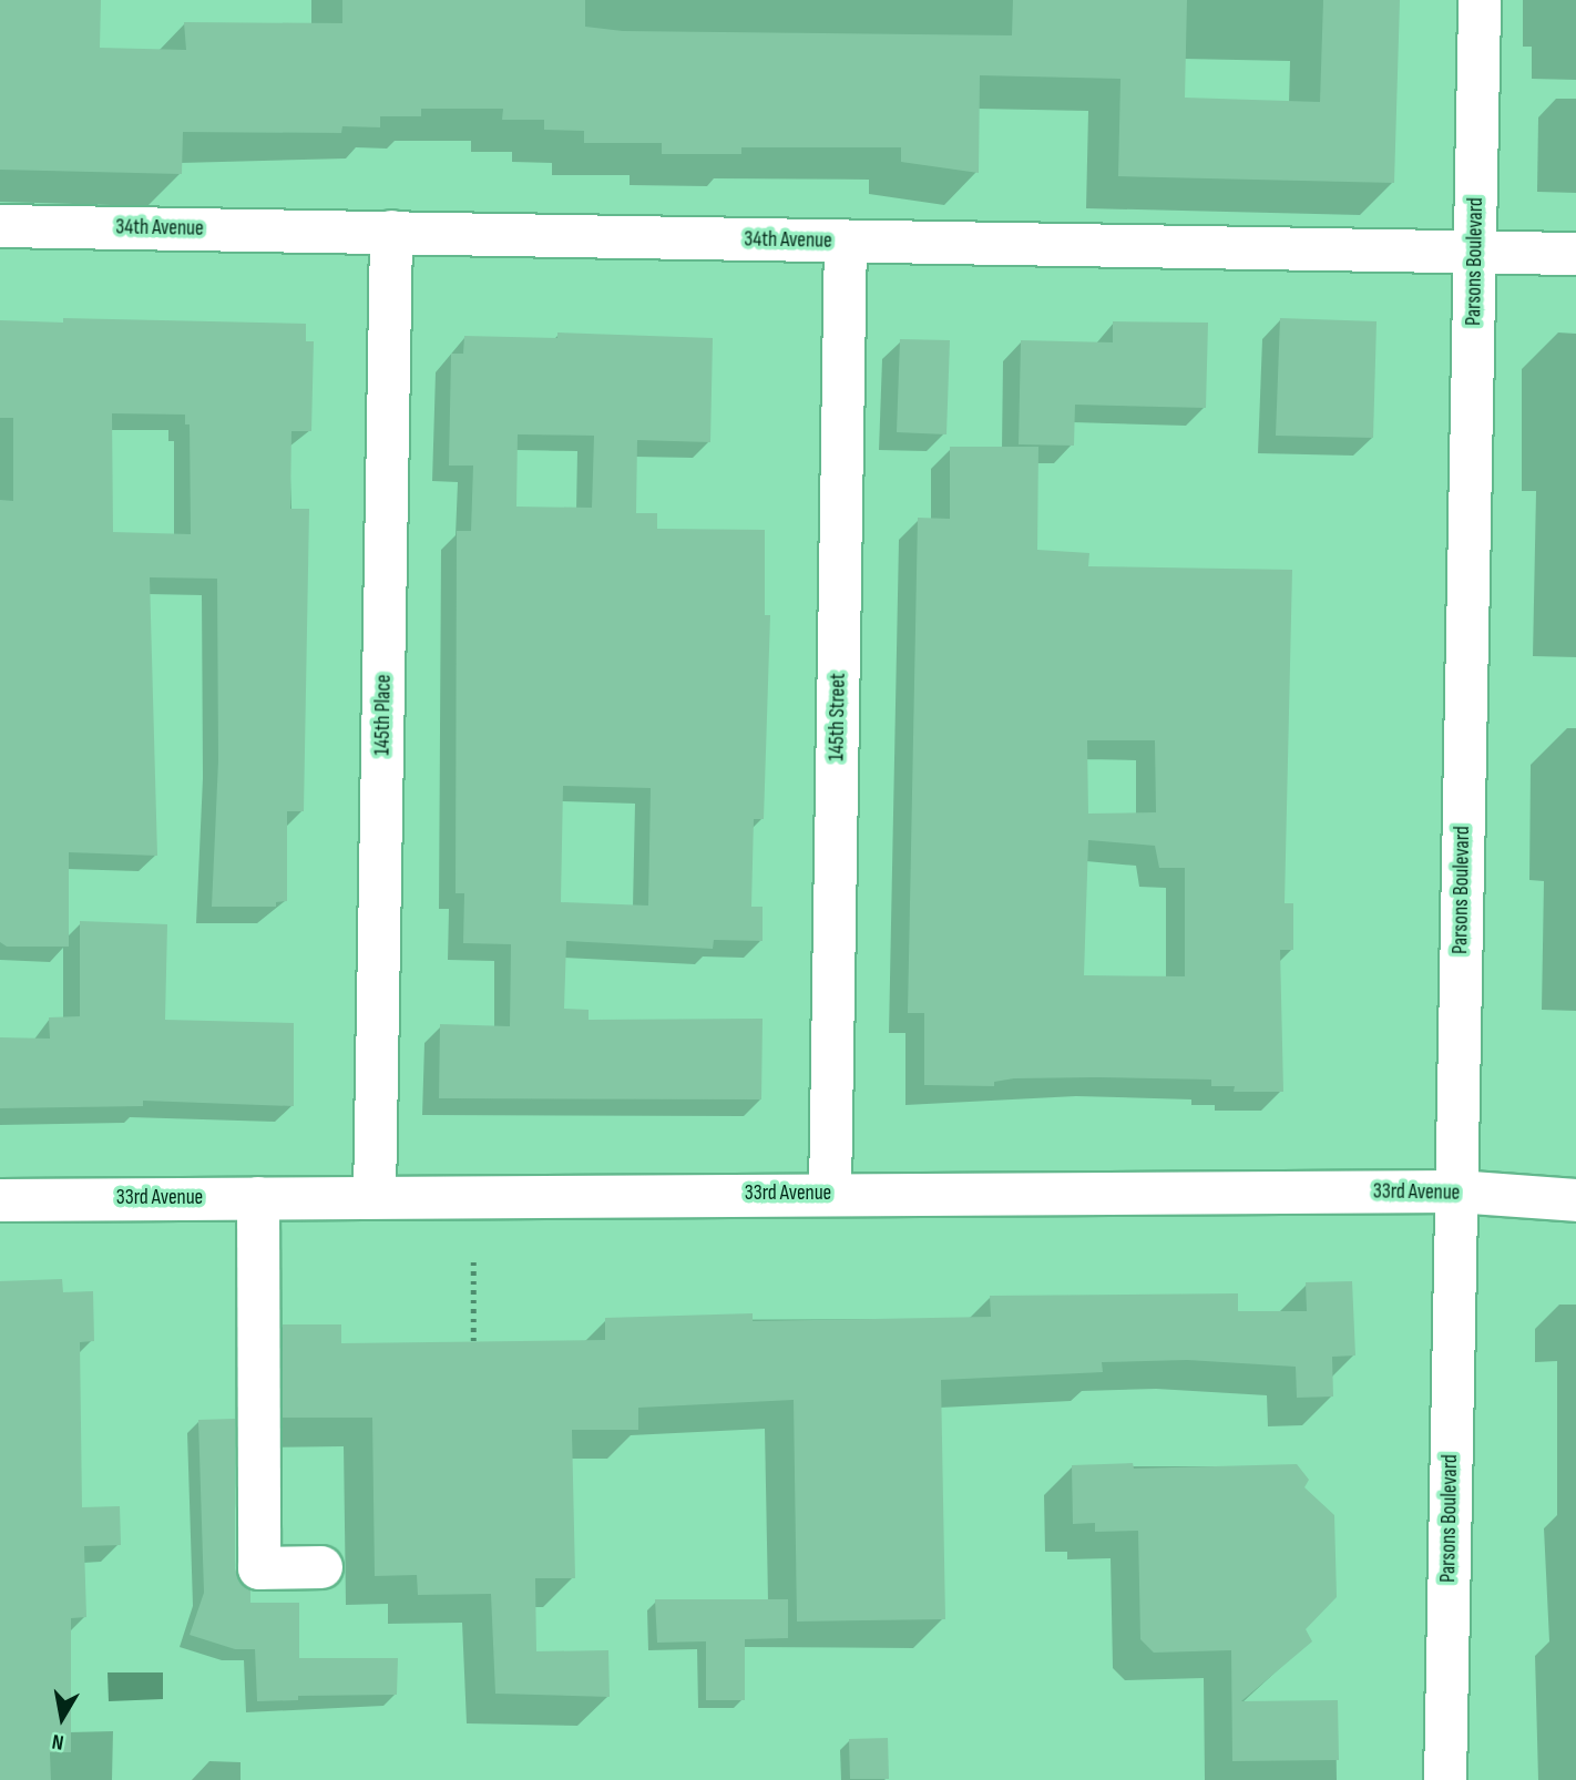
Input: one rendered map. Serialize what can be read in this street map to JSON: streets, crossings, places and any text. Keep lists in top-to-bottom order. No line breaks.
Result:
{"streets":{"street":["34th Avenue","Parsons Boulevard","145th Place","145th Street","33rd Avenue"]},"crossings":[["34th Avenue","Parsons Boulevard"],["34th Avenue","145th Place"],["34th Avenue","145th Street"],["Parsons Boulevard","33rd Avenue"],["145th Place","33rd Avenue"],["145th Street","33rd Avenue"]],"north":"bottom"}
